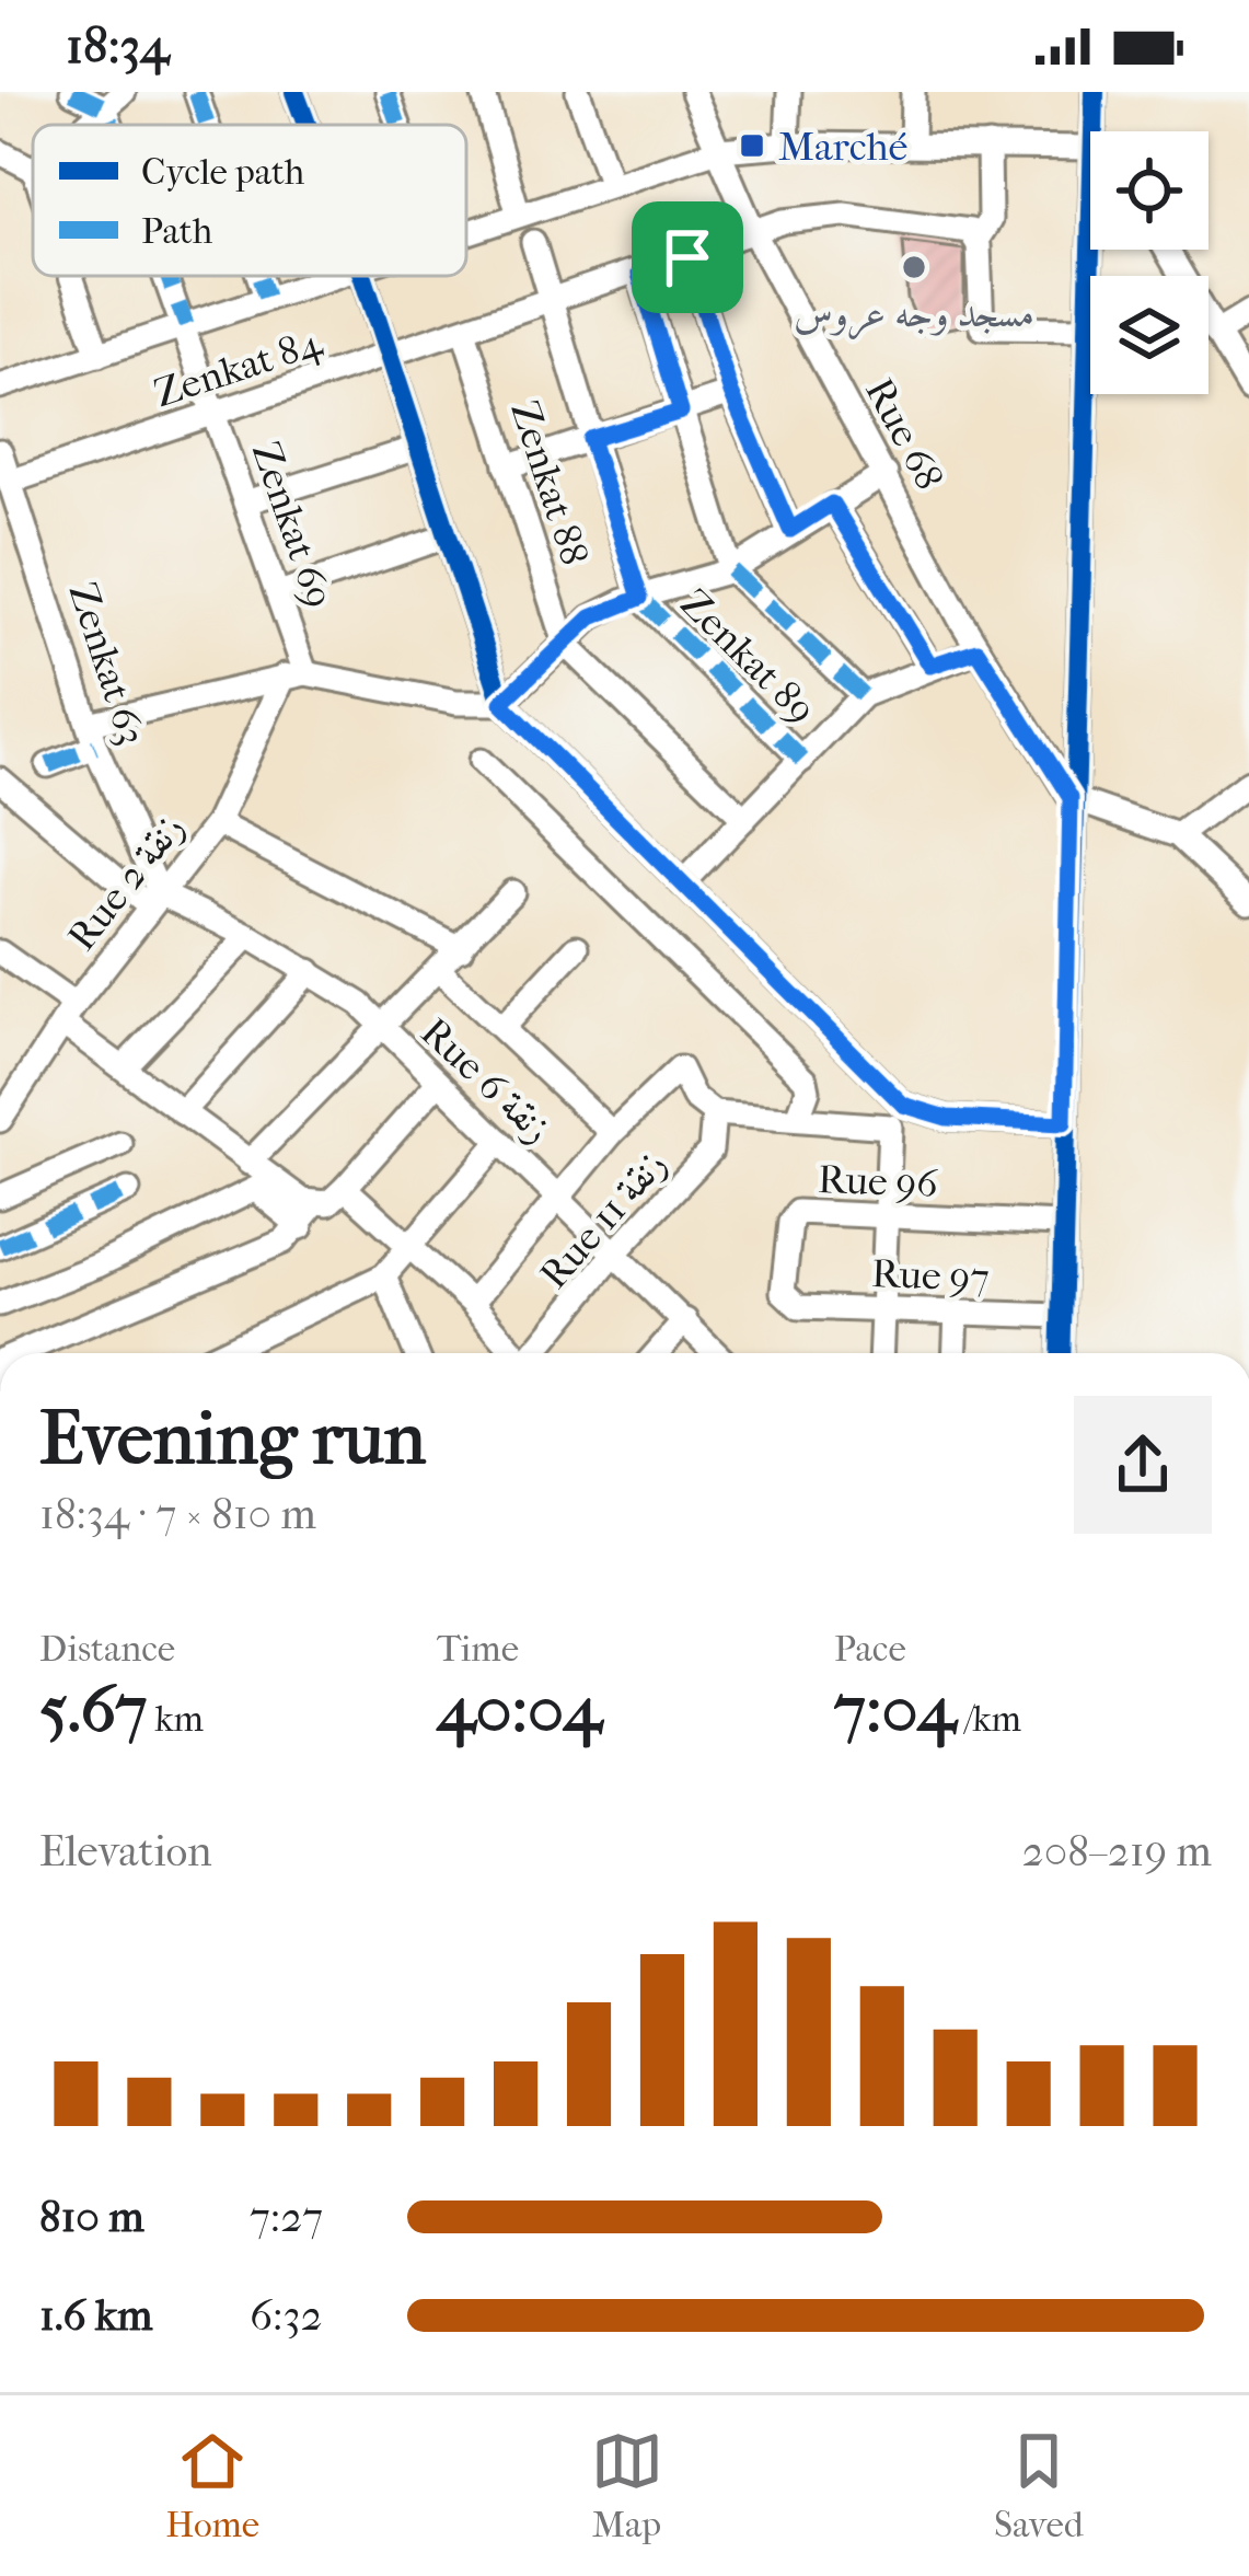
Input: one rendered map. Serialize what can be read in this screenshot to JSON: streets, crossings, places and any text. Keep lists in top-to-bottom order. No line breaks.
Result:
{"streets":{"street":["Zenkat 84","Rue 68","Zenkat 88","Zenkat 69","Zenkat 89","Zenkat 63","Rue 2 زنقة","Rue 6 زنقة","Rue 96","Rue 11 زنقة","Rue 97"]},"crossings":[["Zenkat 84","Rue 68"],["Zenkat 84","Zenkat 88"],["Zenkat 84","Zenkat 69"],["Zenkat 84","Zenkat 89"],["Zenkat 84","Zenkat 63"],["Zenkat 69","Rue 2 زنقة"],["Zenkat 63","Rue 2 زنقة"],["Zenkat 63","Rue 6 زنقة"],["Rue 2 زنقة","Rue 6 زنقة"],["Rue 6 زنقة","Rue 11 زنقة"],["Rue 96","Rue 97"]],"places":{"transit":["Marché"],"other":["مسجد وجه عروس"]},"legend":["Cycle path","Path"],"page":{"status":"18:34","heading":["Evening run","18:34 · 7 × 810 m"],"stats":[["Distance","5.67 km"],["Time","40:04"],["Pace","7:04 /km"]],"chart":["Elevation","208–219 m"],"list":[{"name":"810 m","note":"7:27"},{"name":"1.6 km","note":"6:32"}],"tabs":["Home","Map","Saved"]}}
